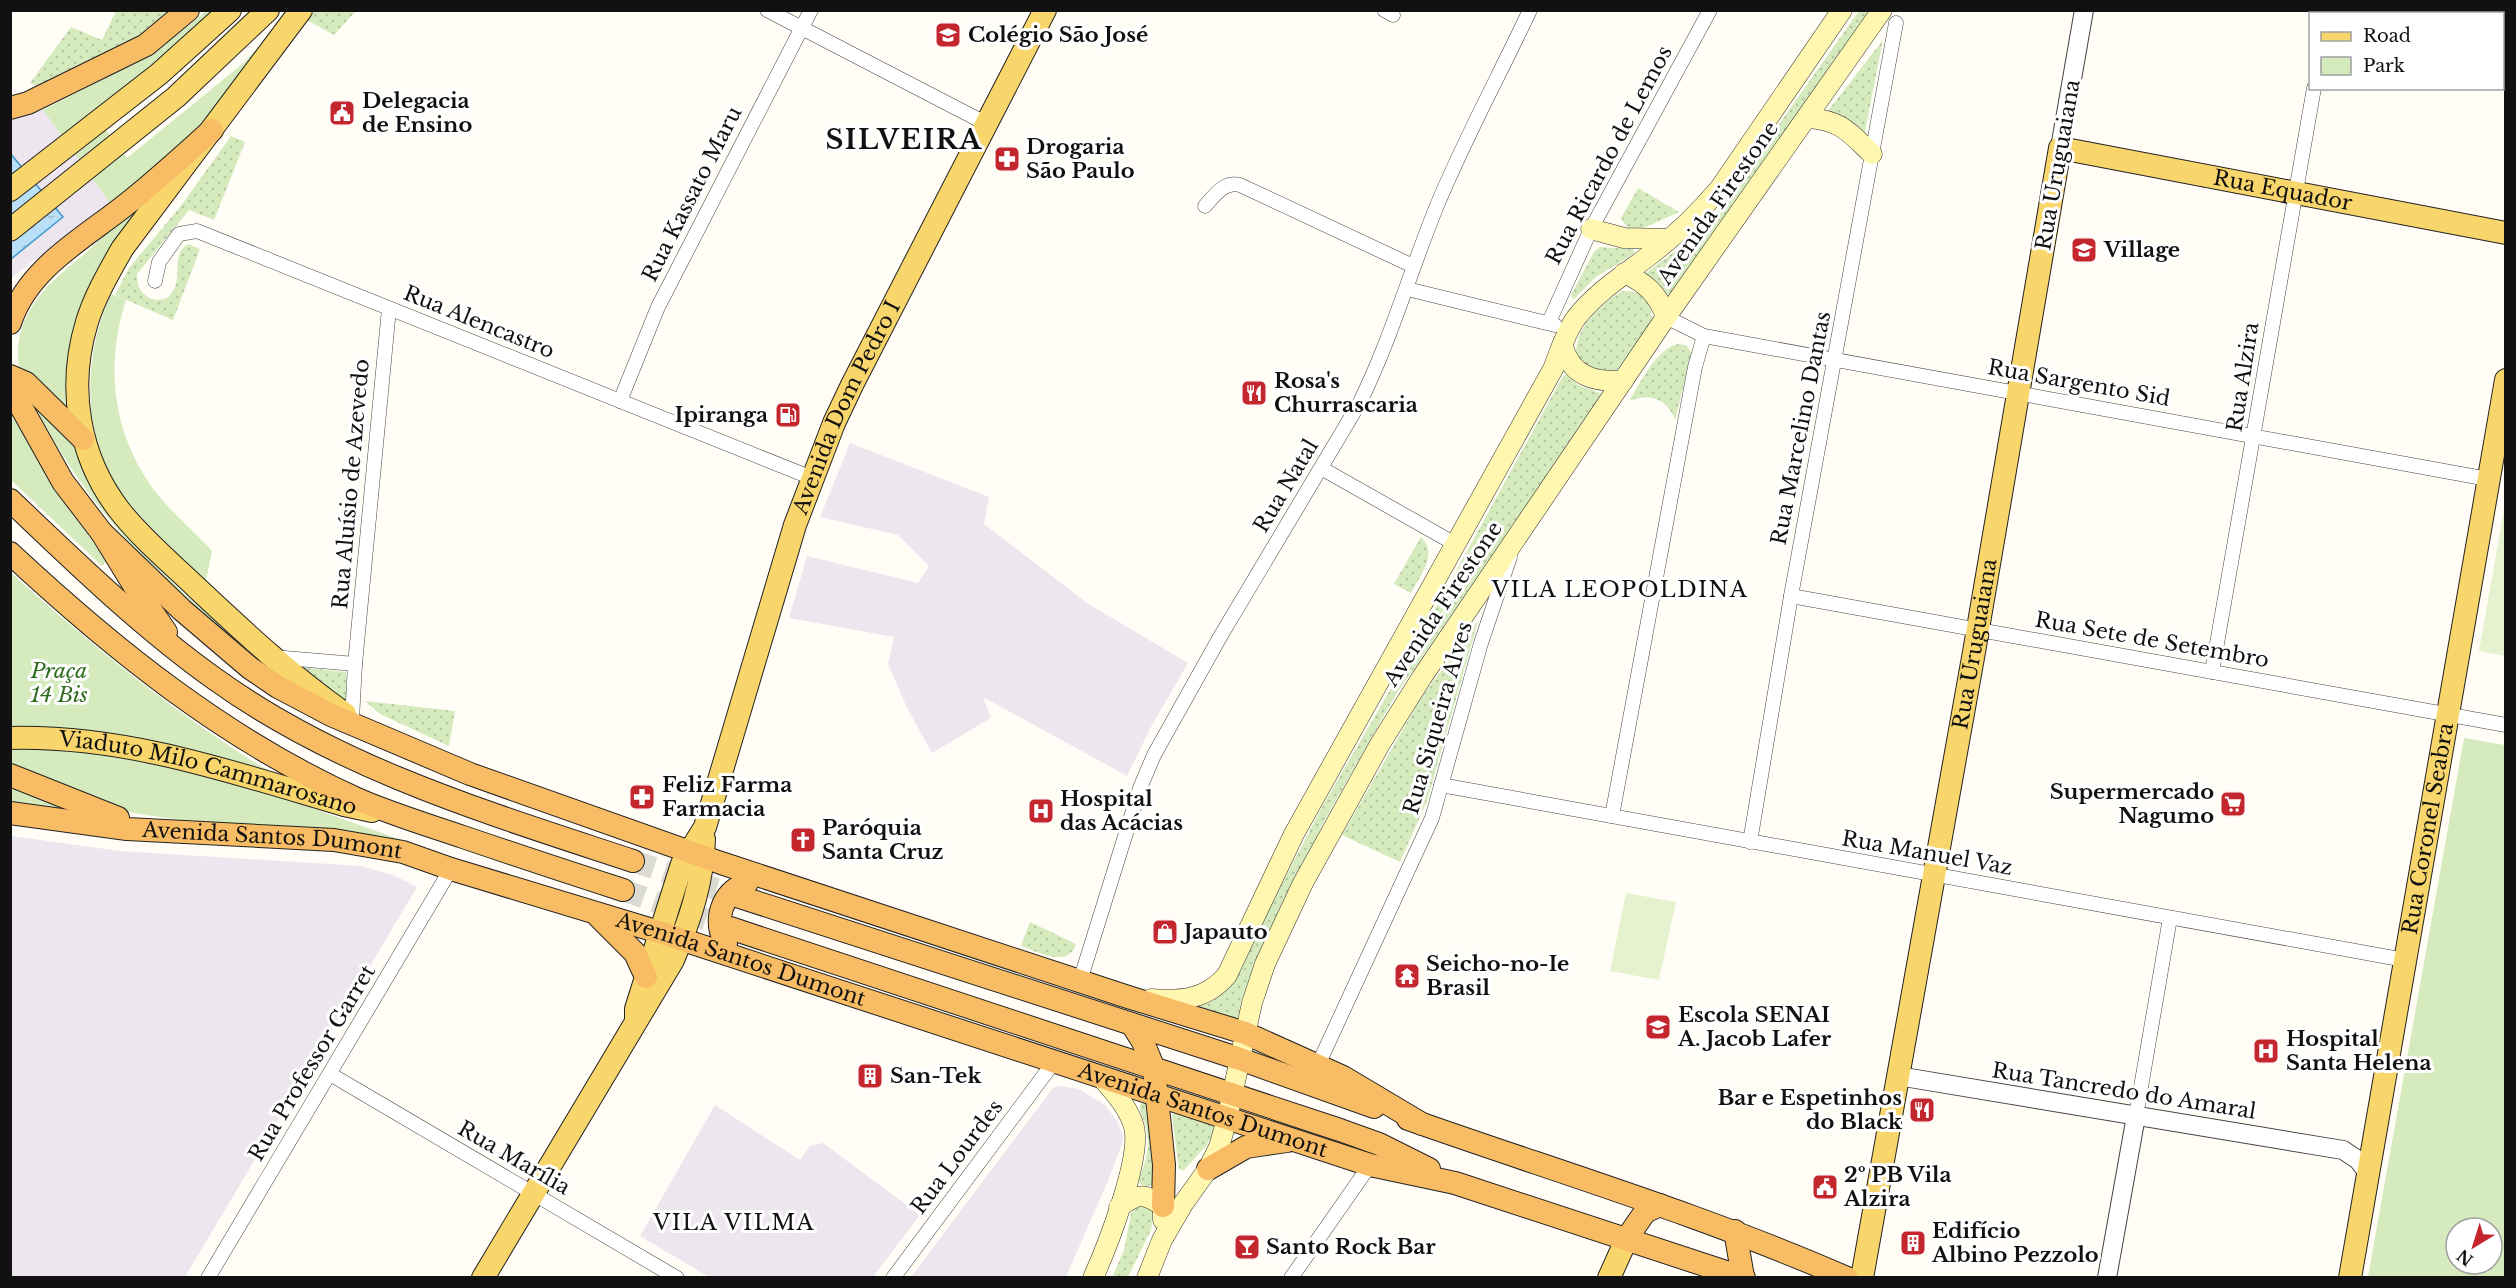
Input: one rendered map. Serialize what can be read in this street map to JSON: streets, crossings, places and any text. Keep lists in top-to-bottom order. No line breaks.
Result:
{"streets":{"highway":["Avenida Santos Dumont"],"main road":["Rua Uruguaiana","Rua Equador","Avenida Firestone","Avenida Dom Pedro I","Viaduto Milo Cammarosano","Rua Coronel Seabra"],"street":["Rua Ricardo de Lemos","Rua Kassato Maru","Rua Alencastro","Rua Alzira","Rua Sargento Sid","Rua Marcelino Dantas","Rua Aluísio de Azevedo","Rua Natal","Rua Sete de Setembro","Rua Siqueira Alves","Rua Manuel Vaz","Rua Professor Garret","Rua Tancredo do Amaral","Rua Lourdes","Rua Marília"]},"crossings":[["Rua Uruguaiana","Rua Equador"],["Rua Uruguaiana","Rua Sargento Sid"],["Rua Uruguaiana","Rua Sete de Setembro"],["Rua Uruguaiana","Rua Manuel Vaz"],["Rua Uruguaiana","Rua Tancredo do Amaral"],["Rua Equador","Rua Alzira"],["Rua Kassato Maru","Rua Alencastro"],["Avenida Firestone","Rua Sargento Sid"],["Avenida Firestone","Rua Marcelino Dantas"],["Avenida Firestone","Rua Siqueira Alves"],["Avenida Firestone","Avenida Santos Dumont"],["Rua Alencastro","Avenida Dom Pedro I"],["Rua Alencastro","Rua Aluísio de Azevedo"],["Rua Alzira","Rua Sargento Sid"],["Rua Alzira","Rua Sete de Setembro"],["Rua Sargento Sid","Rua Marcelino Dantas"],["Rua Sargento Sid","Rua Coronel Seabra"],["Rua Marcelino Dantas","Rua Sete de Setembro"],["Rua Marcelino Dantas","Rua Manuel Vaz"],["Rua Sete de Setembro","Rua Coronel Seabra"],["Rua Siqueira Alves","Rua Manuel Vaz"],["Viaduto Milo Cammarosano","Avenida Santos Dumont"],["Rua Coronel Seabra","Rua Manuel Vaz"],["Avenida Santos Dumont","Rua Professor Garret"],["Avenida Santos Dumont","Rua Lourdes"],["Rua Professor Garret","Rua Marília"]],"districts":["SILVEIRA","VILA LEOPOLDINA","VILA VILMA"],"parks":["Praça 14 Bis"],"places":{"school or university":["Colégio São José","Village","Escola SENAI A. Jacob Lafer"],"public building":["Delegacia de Ensino","2º PB Vila Alzira"],"pharmacy":["Drogaria São Paulo","Feliz Farma Farmacia"],"restaurant":["Rosa's Churrascaria","Bar e Espetinhos do Black"],"fuel station":["Ipiranga"],"supermarket":["Supermercado Nagumo"],"hospital":["Hospital das Acácias","Hospital Santa Helena"],"church":["Paróquia Santa Cruz"],"shop":["Japauto"],"temple":["Seicho-no-Ie Brasil"],"building":["San-Tek","Edifício Albino Pezzolo"],"bar":["Santo Rock Bar"]},"legend":["Road","Park"],"north":"bottom left"}
